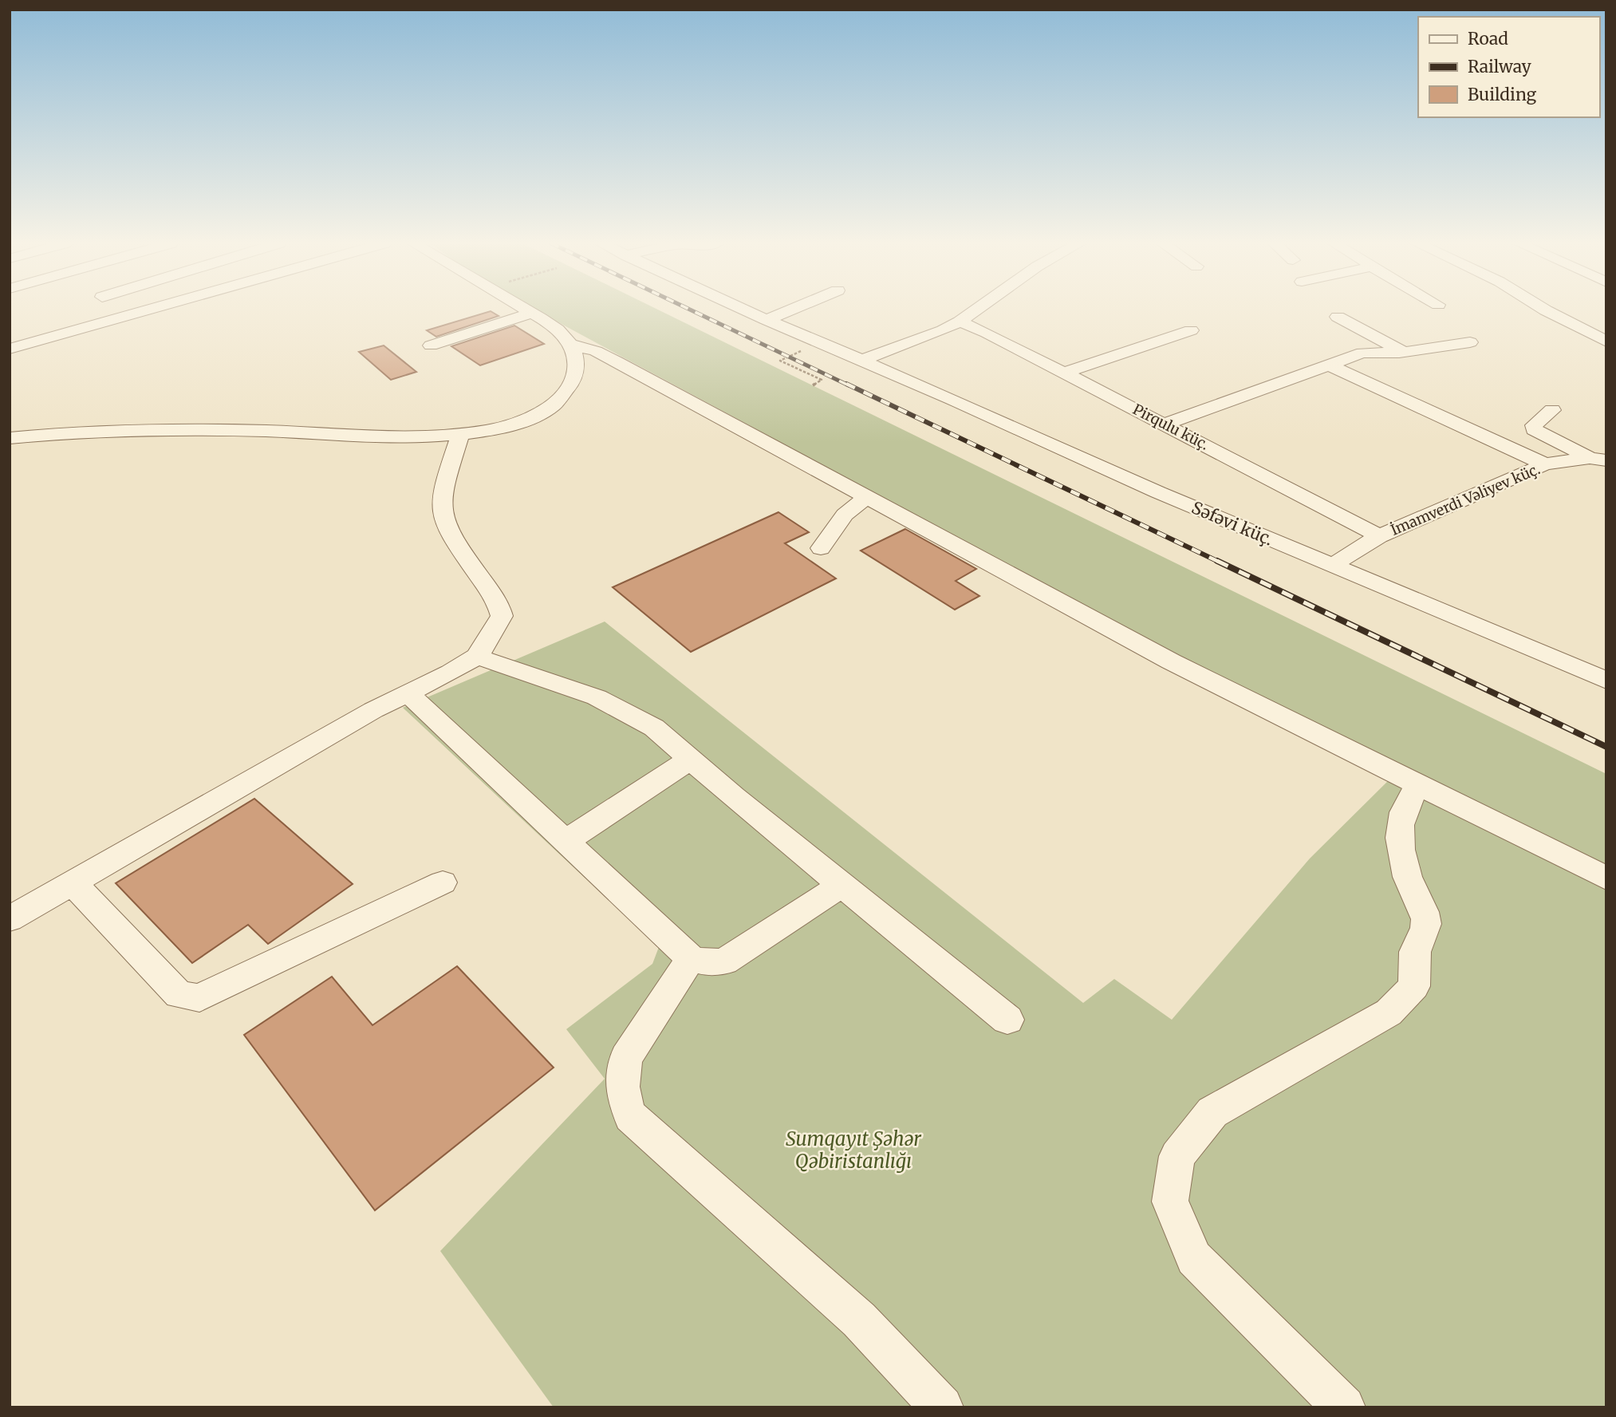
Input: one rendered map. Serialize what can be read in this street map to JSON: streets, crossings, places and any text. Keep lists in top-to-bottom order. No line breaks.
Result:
{"streets":{"street":["Pirqulu küç.","İmamverdi Vəliyev küç.","Səfəvi küç."]},"crossings":[["Pirqulu küç.","İmamverdi Vəliyev küç."],["İmamverdi Vəliyev küç.","Səfəvi küç."]],"parks":["Sumqayıt Şəhər Qəbiristanlığı"],"legend":["Road","Railway","Building"]}
